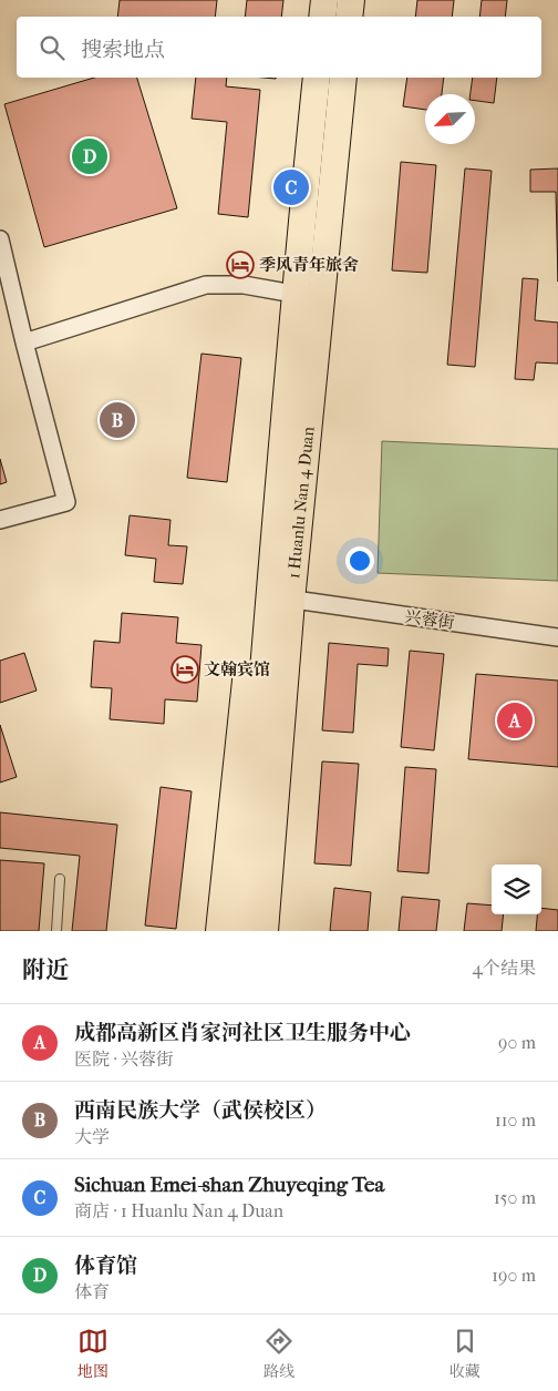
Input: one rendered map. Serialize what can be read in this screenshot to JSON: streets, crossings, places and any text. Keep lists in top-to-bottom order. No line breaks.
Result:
{"streets":{"main road":["1 Huanlu Nan 4 Duan"],"street":["兴蓉街"]},"places":{"hotel":["季风青年旅舍","文翰宾馆"]},"north":"bottom left","page":{"search":"搜索地点","pins":["D","C","B","A"],"heading":["附近","4个结果"],"list":[{"mark":"A","name":"成都高新区肖家河社区卫生服务中心","note":"医院 · 兴蓉街","value":"90 m"},{"mark":"B","name":"西南民族大学（武侯校区）","note":"大学","value":"110 m"},{"mark":"C","name":"Sichuan Emei-shan Zhuyeqing Tea","note":"商店 · 1 Huanlu Nan 4 Duan","value":"150 m"},{"mark":"D","name":"体育馆","note":"体育","value":"190 m"}],"nav":["地图","路线","收藏"]}}
